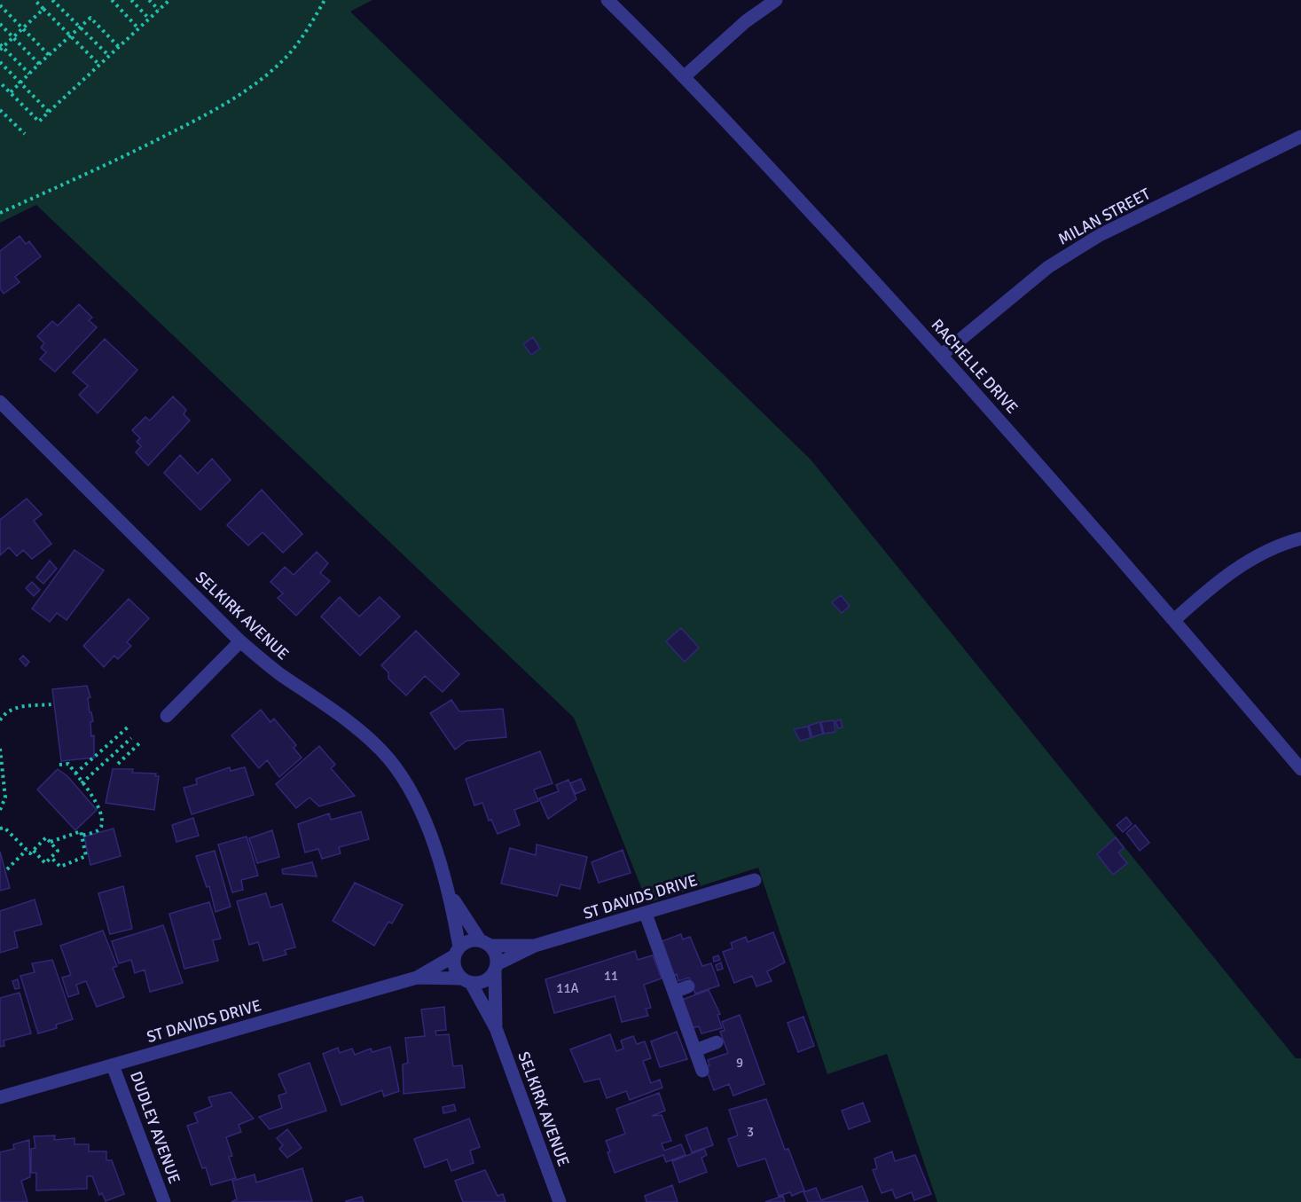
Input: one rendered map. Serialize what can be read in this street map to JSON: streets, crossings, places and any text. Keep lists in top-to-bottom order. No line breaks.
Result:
{"streets":{"street":["MILAN STREET","RACHELLE DRIVE","SELKIRK AVENUE","ST DAVIDS DRIVE","DUDLEY AVENUE"]},"crossings":[["MILAN STREET","RACHELLE DRIVE"],["SELKIRK AVENUE","ST DAVIDS DRIVE"],["ST DAVIDS DRIVE","DUDLEY AVENUE"]],"house_numbers":["11","11A","9","3"]}
